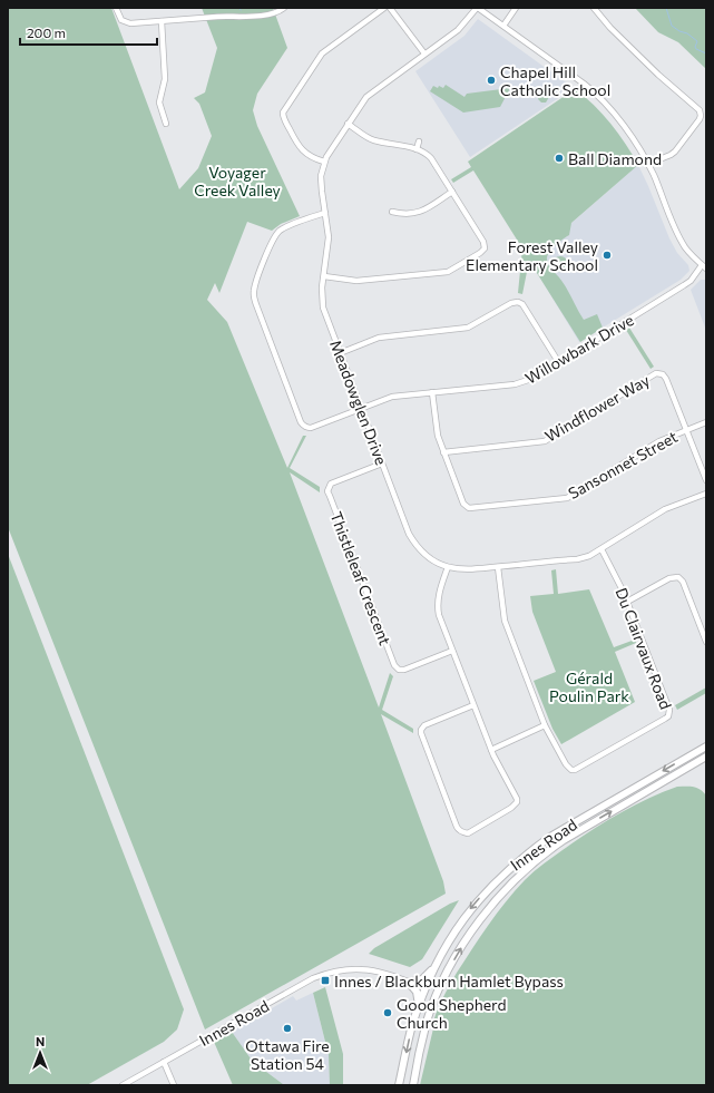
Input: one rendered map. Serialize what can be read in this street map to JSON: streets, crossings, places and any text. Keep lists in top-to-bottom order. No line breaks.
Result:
{"streets":{"main road":["Innes Road"],"street":["Willowbark Drive","Meadowglen Drive","Windflower Way","Sansonnet Street","Thistleleaf Crescent","Du Clairvaux Road"]},"crossings":[["Willowbark Drive","Meadowglen Drive"],["Willowbark Drive","Sansonnet Street"],["Meadowglen Drive","Thistleleaf Crescent"],["Meadowglen Drive","Du Clairvaux Road"],["Windflower Way","Sansonnet Street"]],"parks":["Voyager Creek Valley","Gérald Poulin Park"],"places":{"other":["Chapel Hill Catholic School","Ball Diamond","Forest Valley Elementary School","Good Shepherd Church","Ottawa Fire Station 54"],"transit":["Innes / Blackburn Hamlet Bypass"]},"scale_bar":"200 m","north":"top"}
